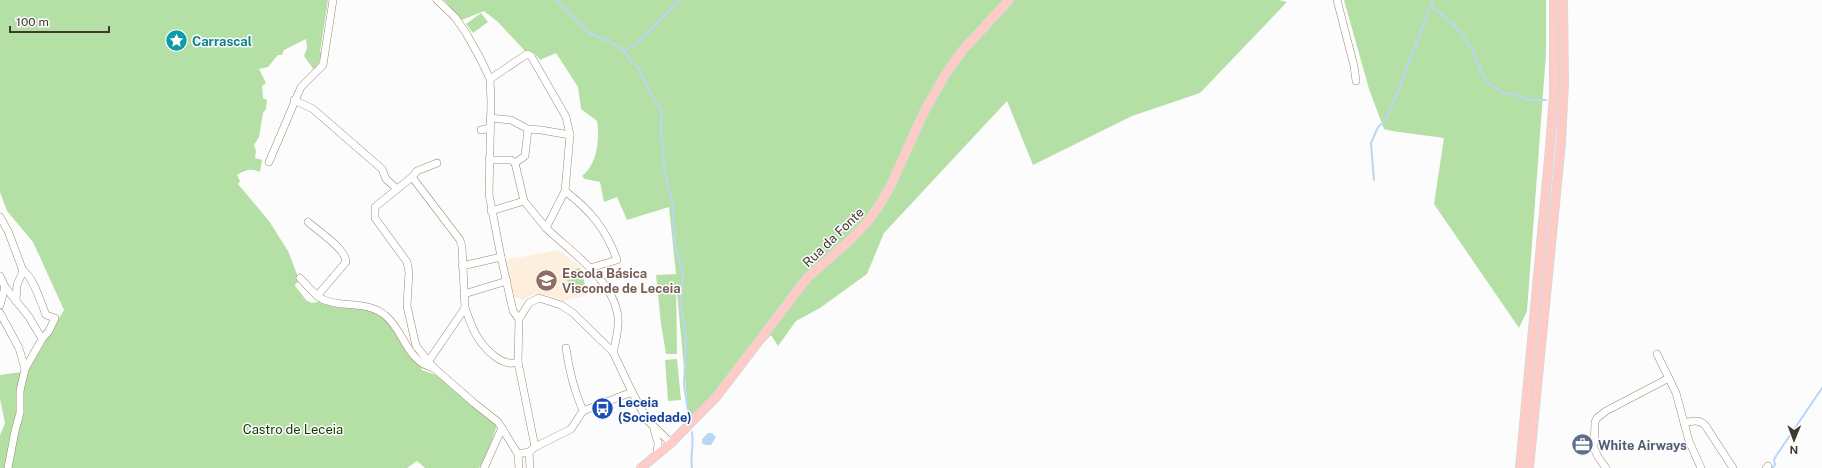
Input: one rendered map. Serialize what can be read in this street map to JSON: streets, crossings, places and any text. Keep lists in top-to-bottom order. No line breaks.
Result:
{"streets":{"main road":["Rua da Fonte"]},"parks":["Castro de Leceia"],"places":{"place":["Carrascal"],"school or university":["Escola Básica Visconde de Leceia"],"bus stop":["Leceia (Sociedade)"],"office":["White Airways"]},"scale_bar":"100 m","north":"bottom"}
